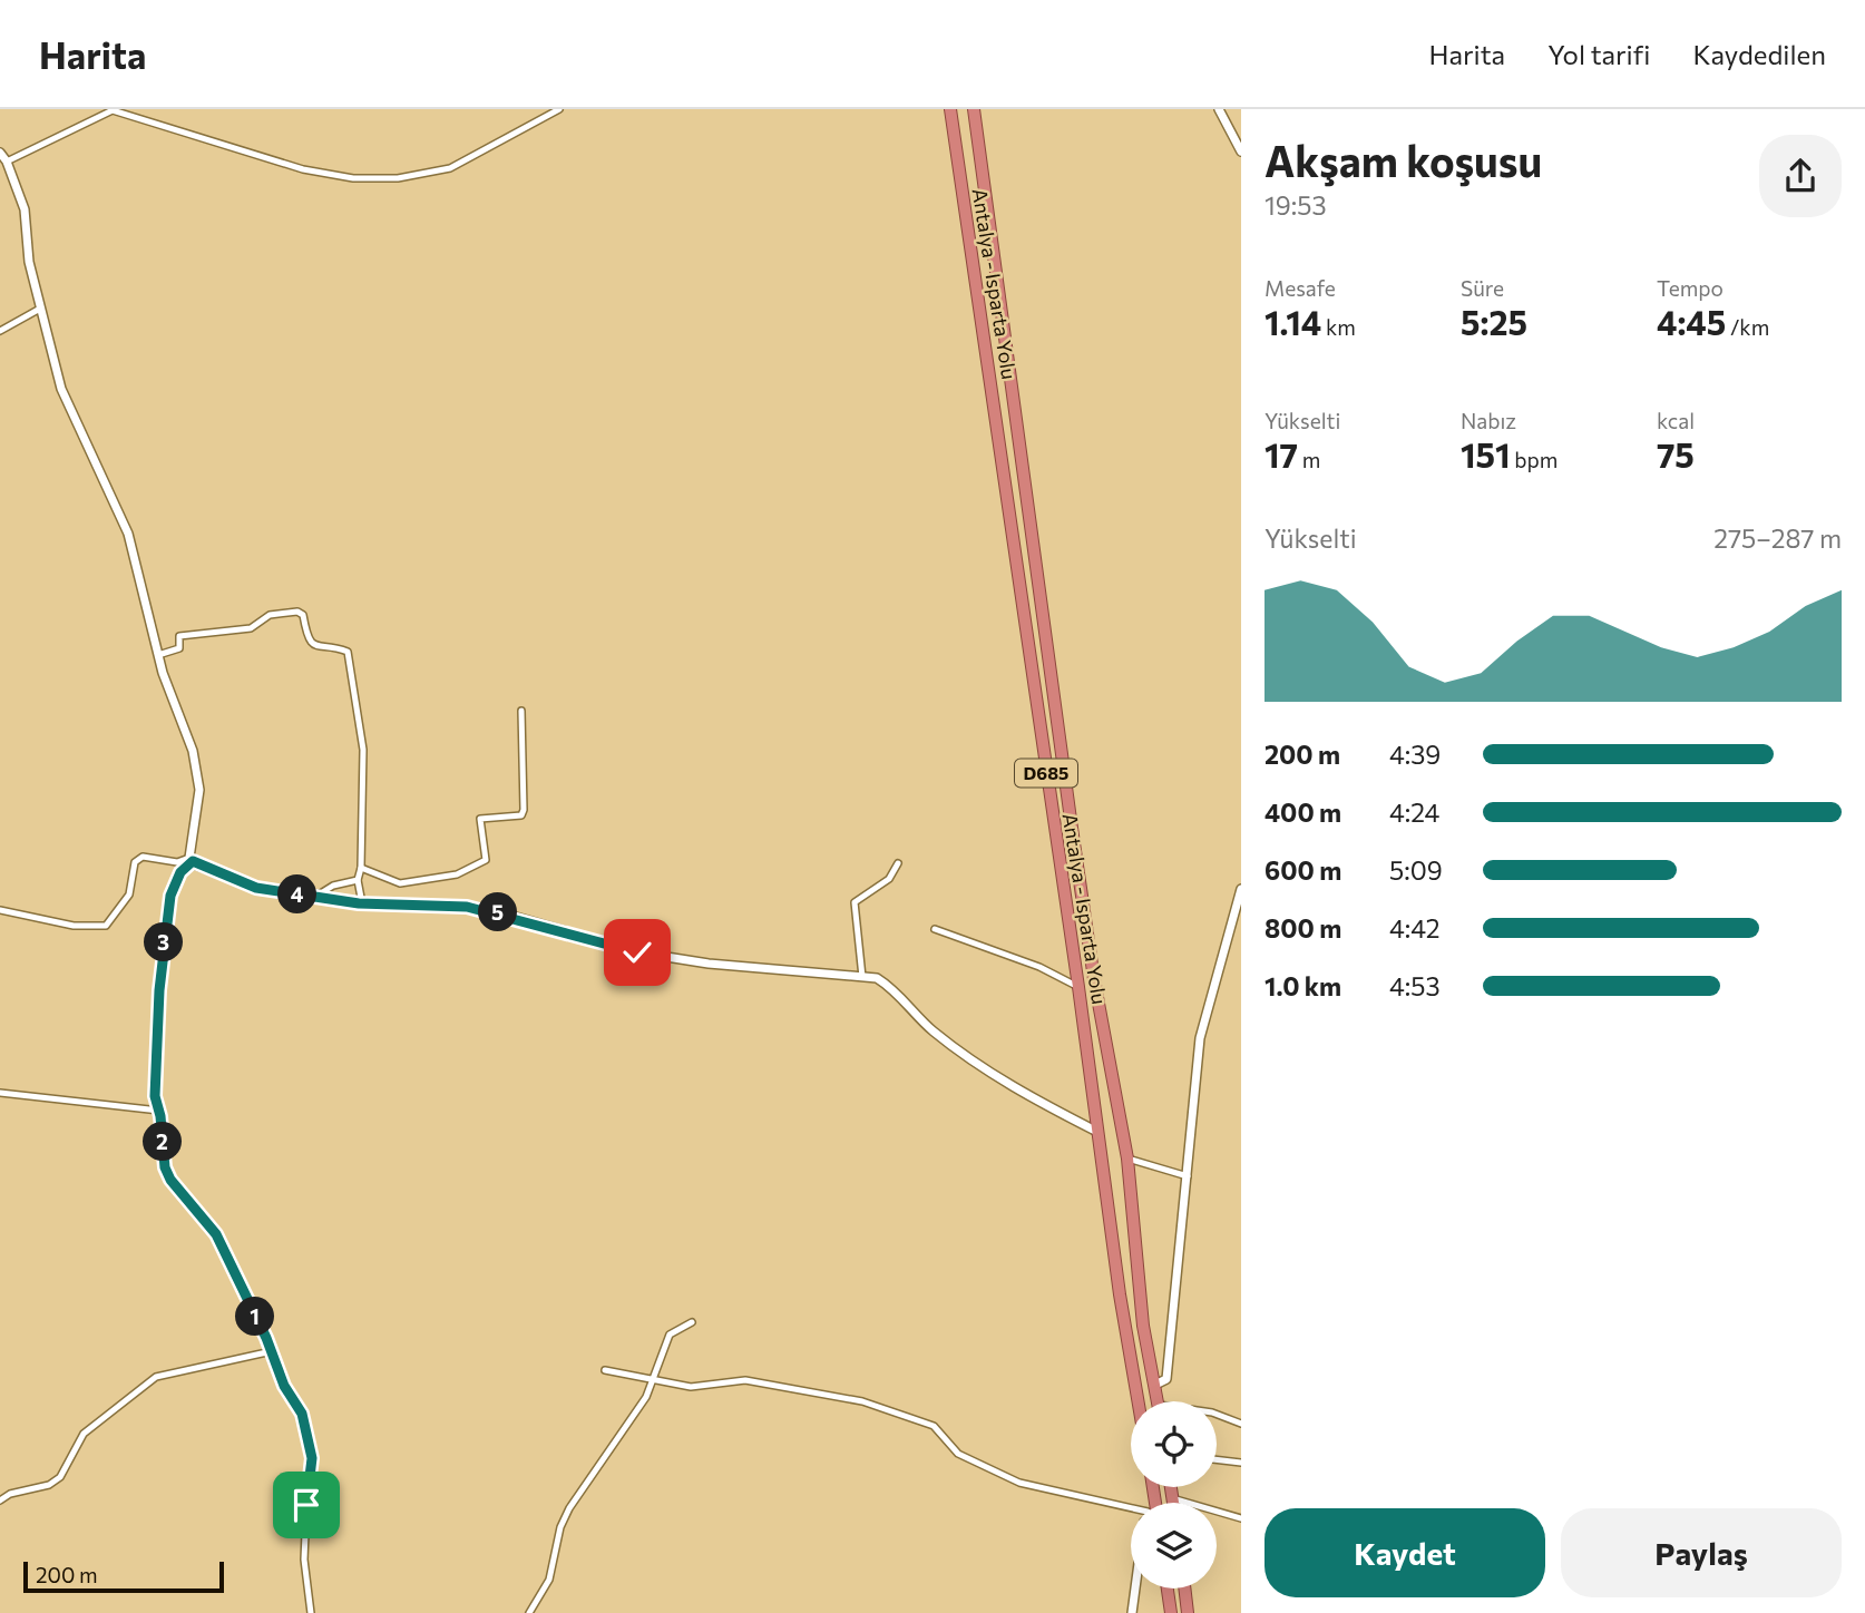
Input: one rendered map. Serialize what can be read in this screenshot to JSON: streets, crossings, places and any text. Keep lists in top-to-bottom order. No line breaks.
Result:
{"streets":{"highway":["Antalya - Isparta Yolu","D685"]},"scale_bar":"200 m","page":{"header":"Harita","nav":["Harita","Yol tarifi","Kaydedilen"],"heading":["Akşam koşusu","19:53"],"stats":[["Mesafe","1.14 km"],["Süre","5:25"],["Tempo","4:45 /km"],["Yükselti","17 m"],["Nabız","151 bpm"],["kcal","75"]],"chart":["Yükselti","275–287 m"],"list":[{"name":"200 m","note":"4:39"},{"name":"400 m","note":"4:24"},{"name":"600 m","note":"5:09"},{"name":"800 m","note":"4:42"},{"name":"1.0 km","note":"4:53"}],"pins":["4","5","3","2","1"],"buttons":["Kaydet","Paylaş"],"scale":"200 m"}}
